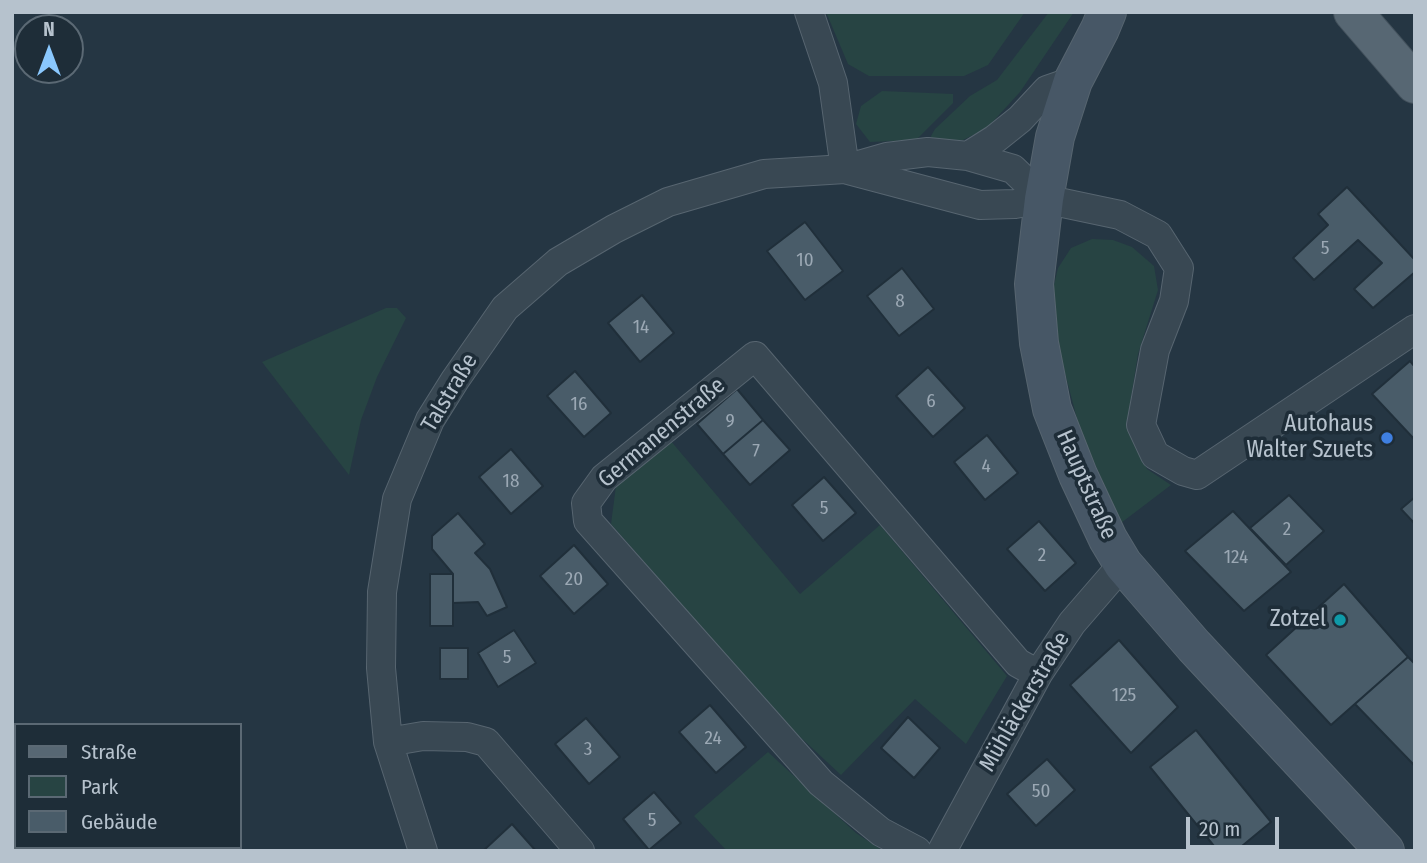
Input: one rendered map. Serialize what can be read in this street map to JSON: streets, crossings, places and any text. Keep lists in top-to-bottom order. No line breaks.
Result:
{"streets":{"street":["Talstraße","Germanenstraße","Hauptstraße","Mühläckerstraße"]},"crossings":[["Talstraße","Hauptstraße"],["Germanenstraße","Mühläckerstraße"],["Hauptstraße","Mühläckerstraße"]],"places":["Autohaus Walter Szuets","Zotzel"],"house_numbers":["5","10","8","14","6","16","9","7","4","18","5","2","2","124","20","5","125","24","3","50","5"],"legend":["Straße","Park","Gebäude"],"scale_bar":"20 m","north":"top"}
